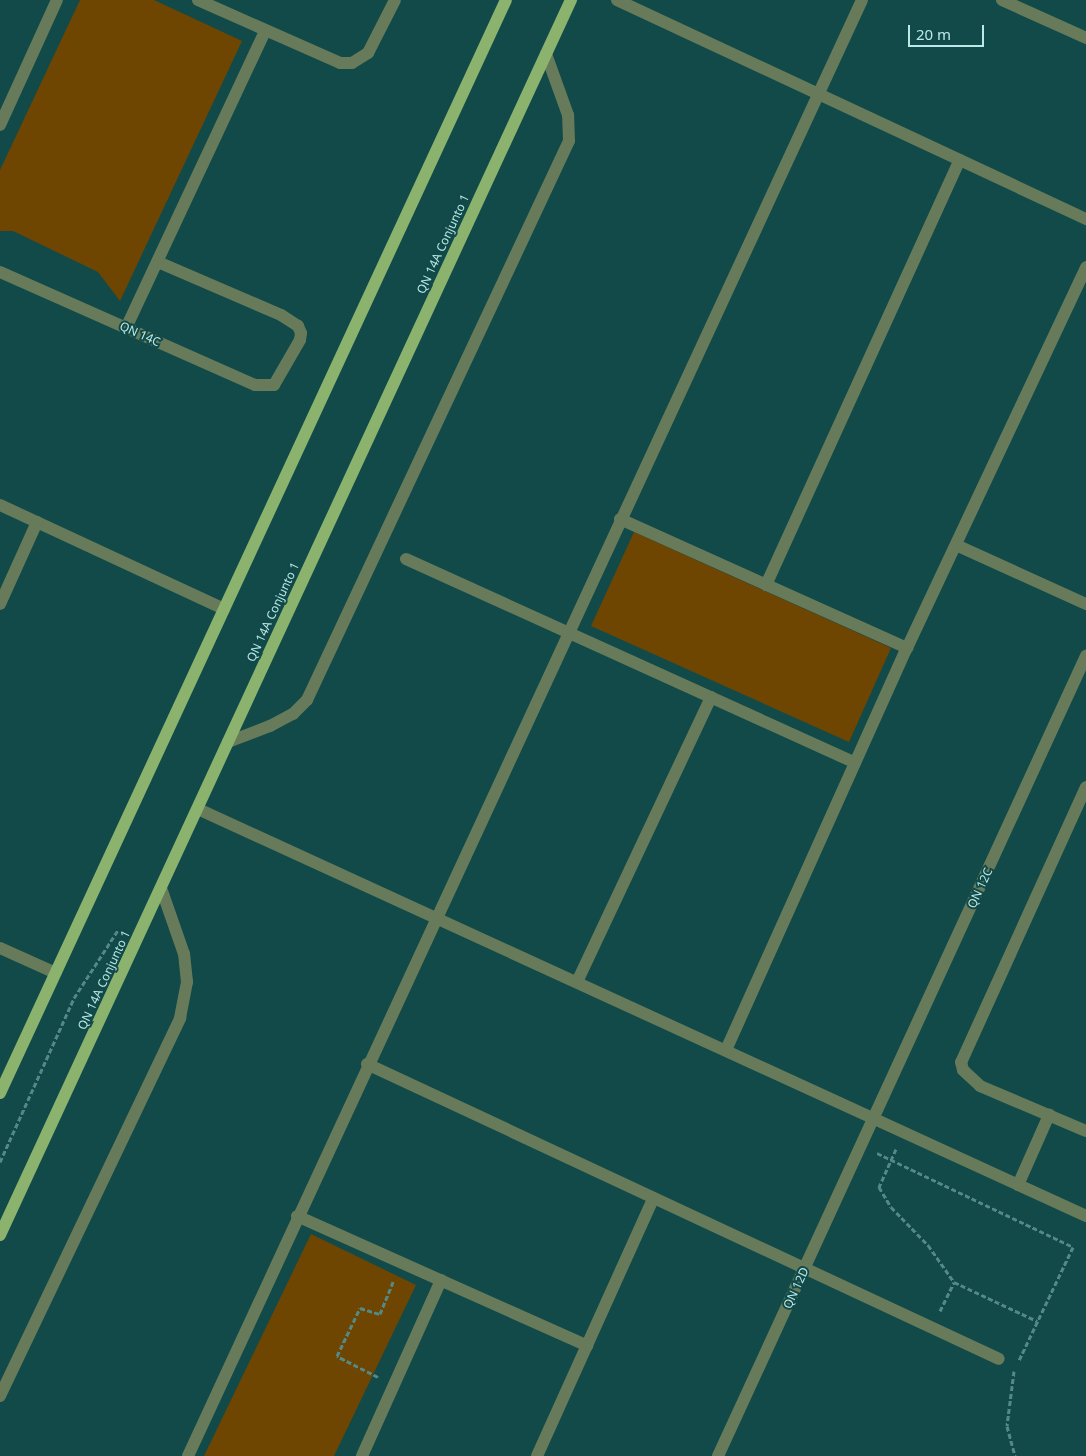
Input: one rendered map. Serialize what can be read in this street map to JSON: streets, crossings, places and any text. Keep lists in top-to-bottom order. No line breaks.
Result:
{"streets":{"main road":["QN 14A Conjunto 1"],"street":["QN 14C","QN 12C","QN 12D"]},"crossings":[["QN 12C","QN 12D"]],"scale_bar":"20 m"}
